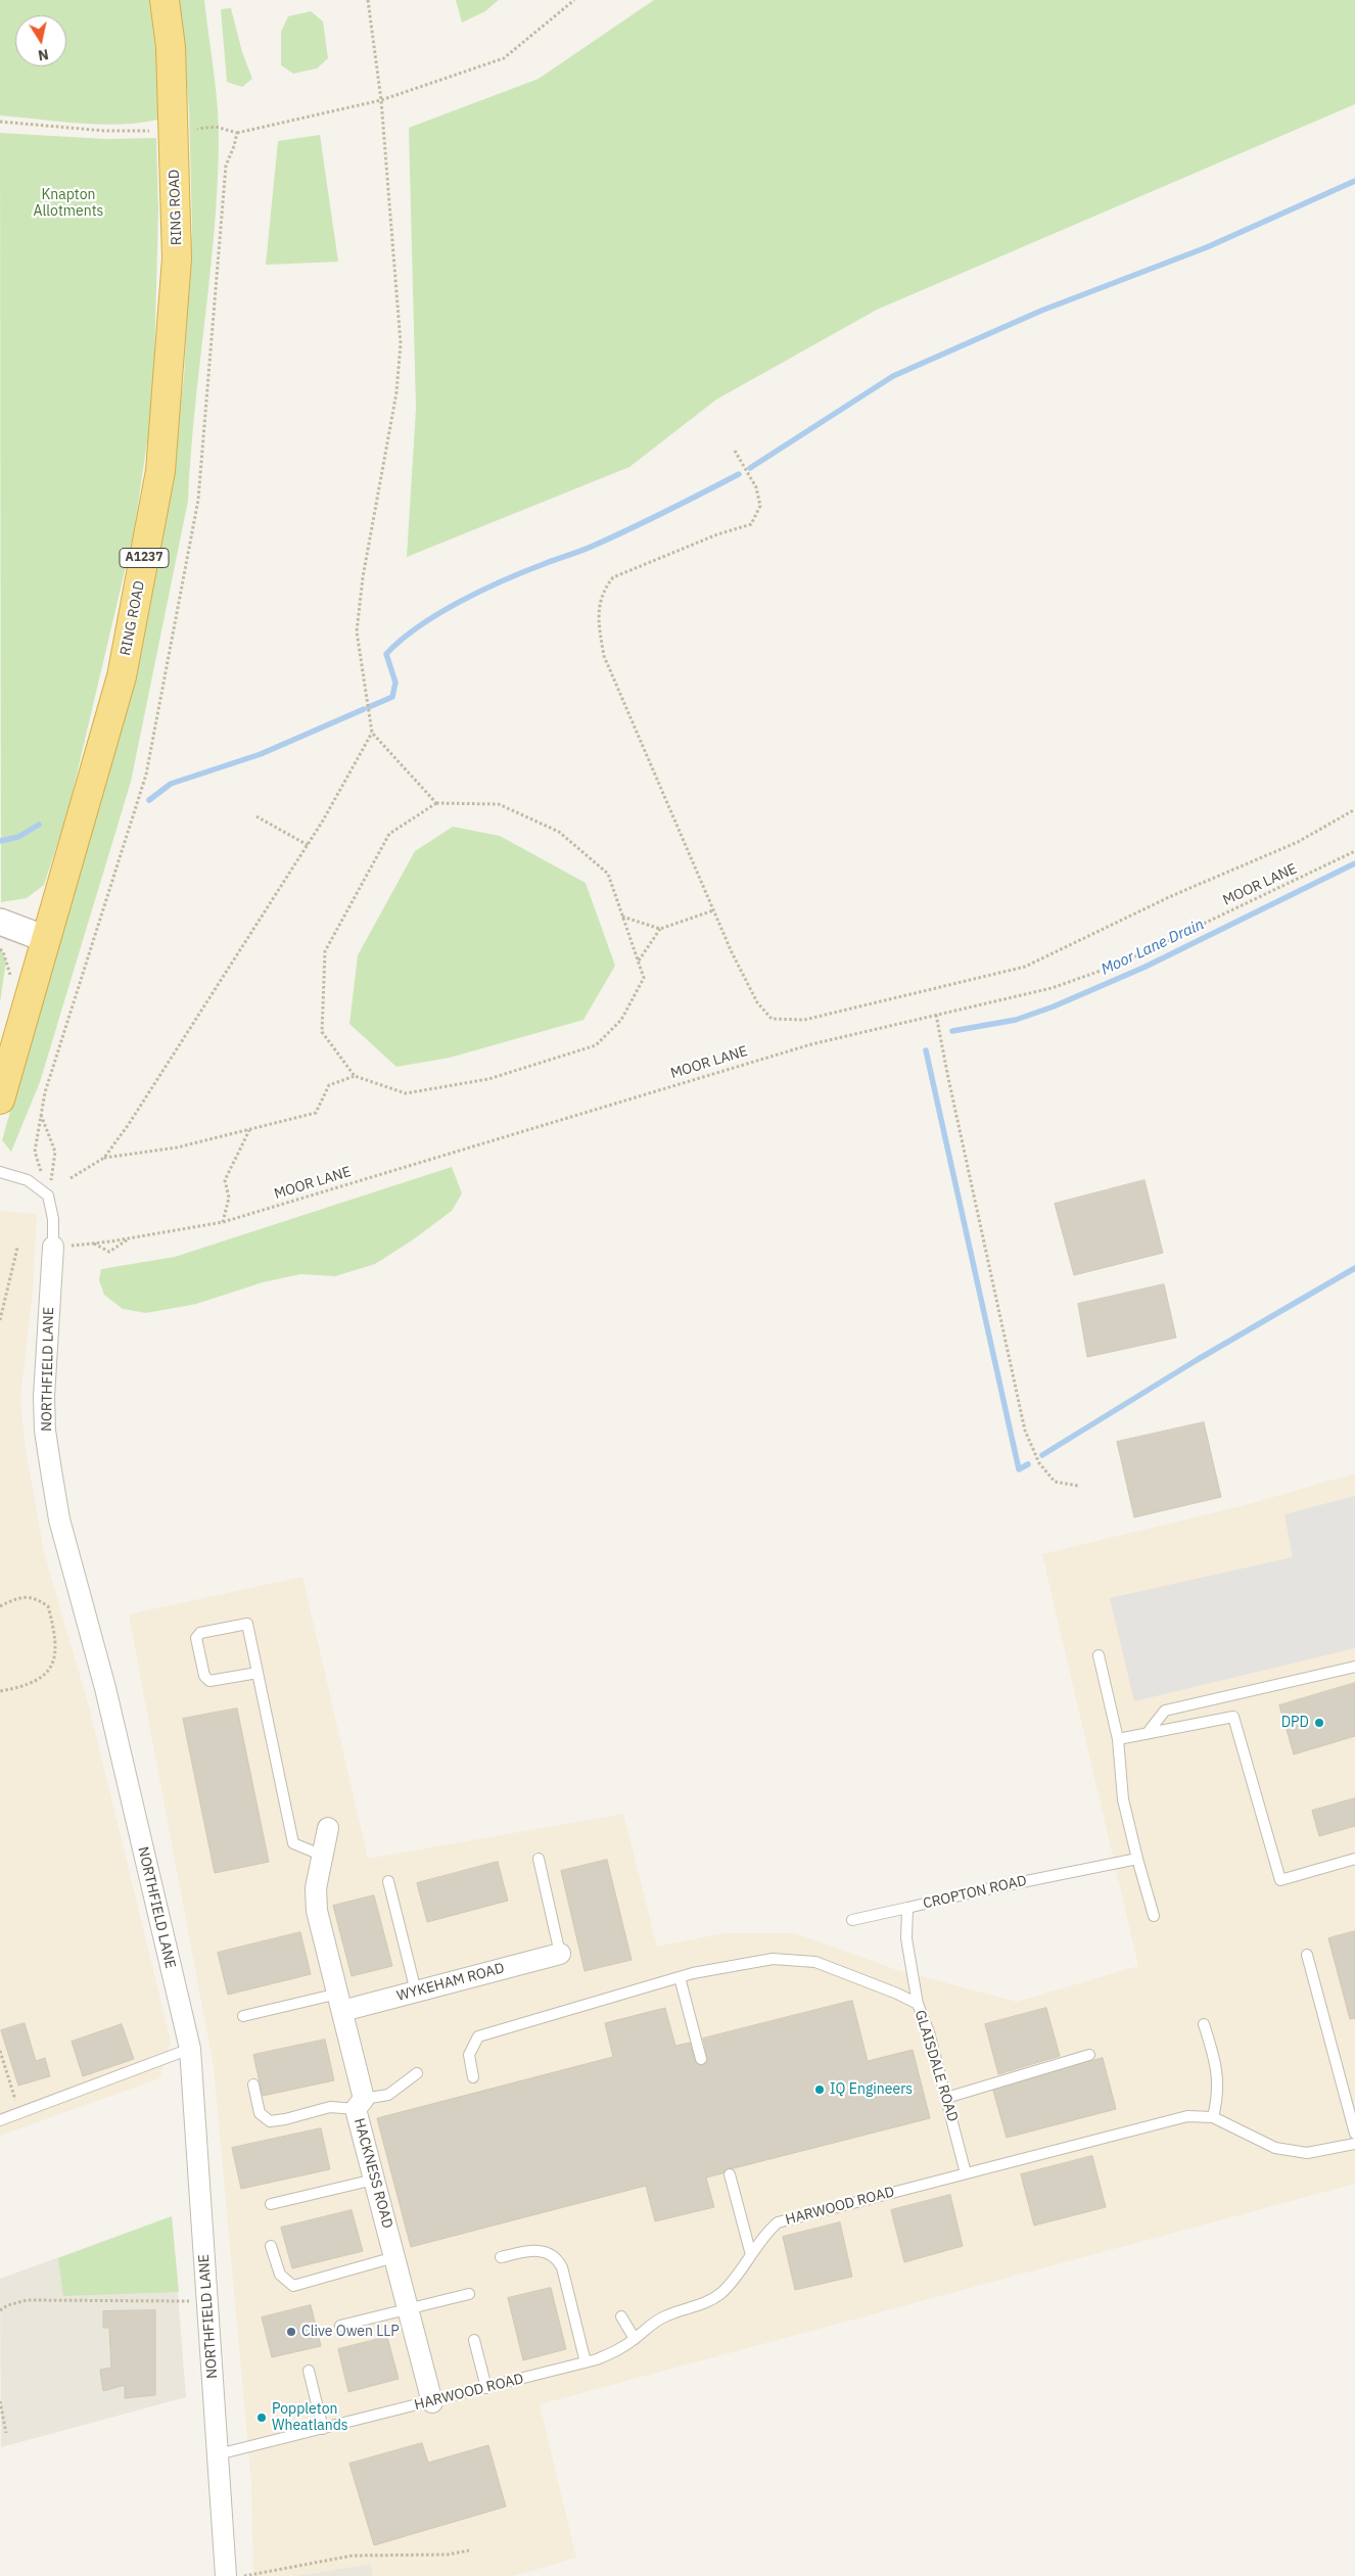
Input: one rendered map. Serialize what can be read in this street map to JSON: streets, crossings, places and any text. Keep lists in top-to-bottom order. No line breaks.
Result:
{"streets":{"highway":["RING ROAD","A1237"],"street":["NORTHFIELD LANE","WYKEHAM ROAD","HACKNESS ROAD"],"lane":["CROPTON ROAD","GLAISDALE ROAD","HARWOOD ROAD"],"path":["MOOR LANE"]},"crossings":[["MOOR LANE","NORTHFIELD LANE"],["NORTHFIELD LANE","HARWOOD ROAD"],["CROPTON ROAD","GLAISDALE ROAD"],["WYKEHAM ROAD","HACKNESS ROAD"],["GLAISDALE ROAD","HARWOOD ROAD"],["HACKNESS ROAD","HARWOOD ROAD"]],"water":["Moor Lane Drain"],"parks":["Knapton Allotments"],"places":["DPD","IQ Engineers","Clive Owen LLP","Poppleton Wheatlands"],"north":"bottom"}
